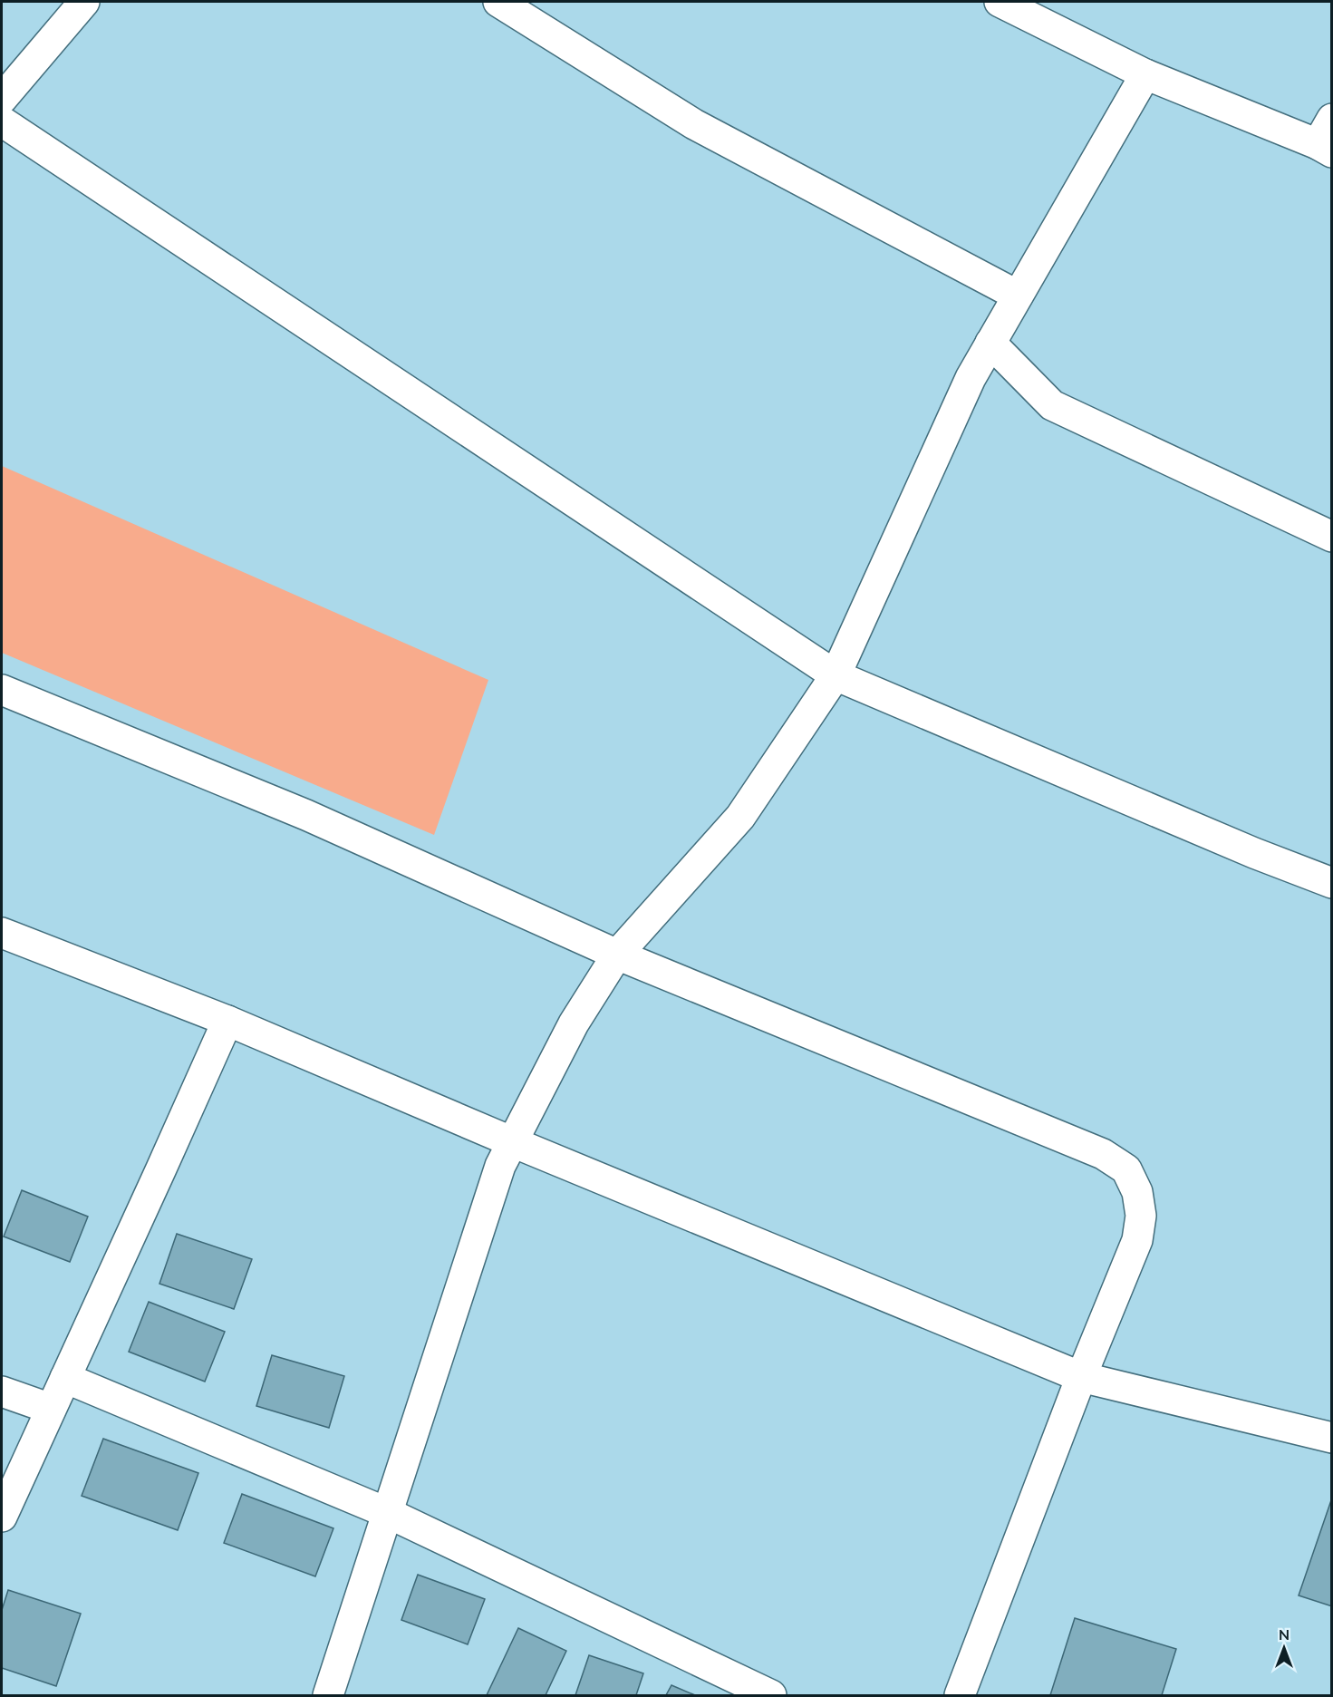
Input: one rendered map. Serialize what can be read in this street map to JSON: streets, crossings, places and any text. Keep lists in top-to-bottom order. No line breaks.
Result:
{"north":"top"}
